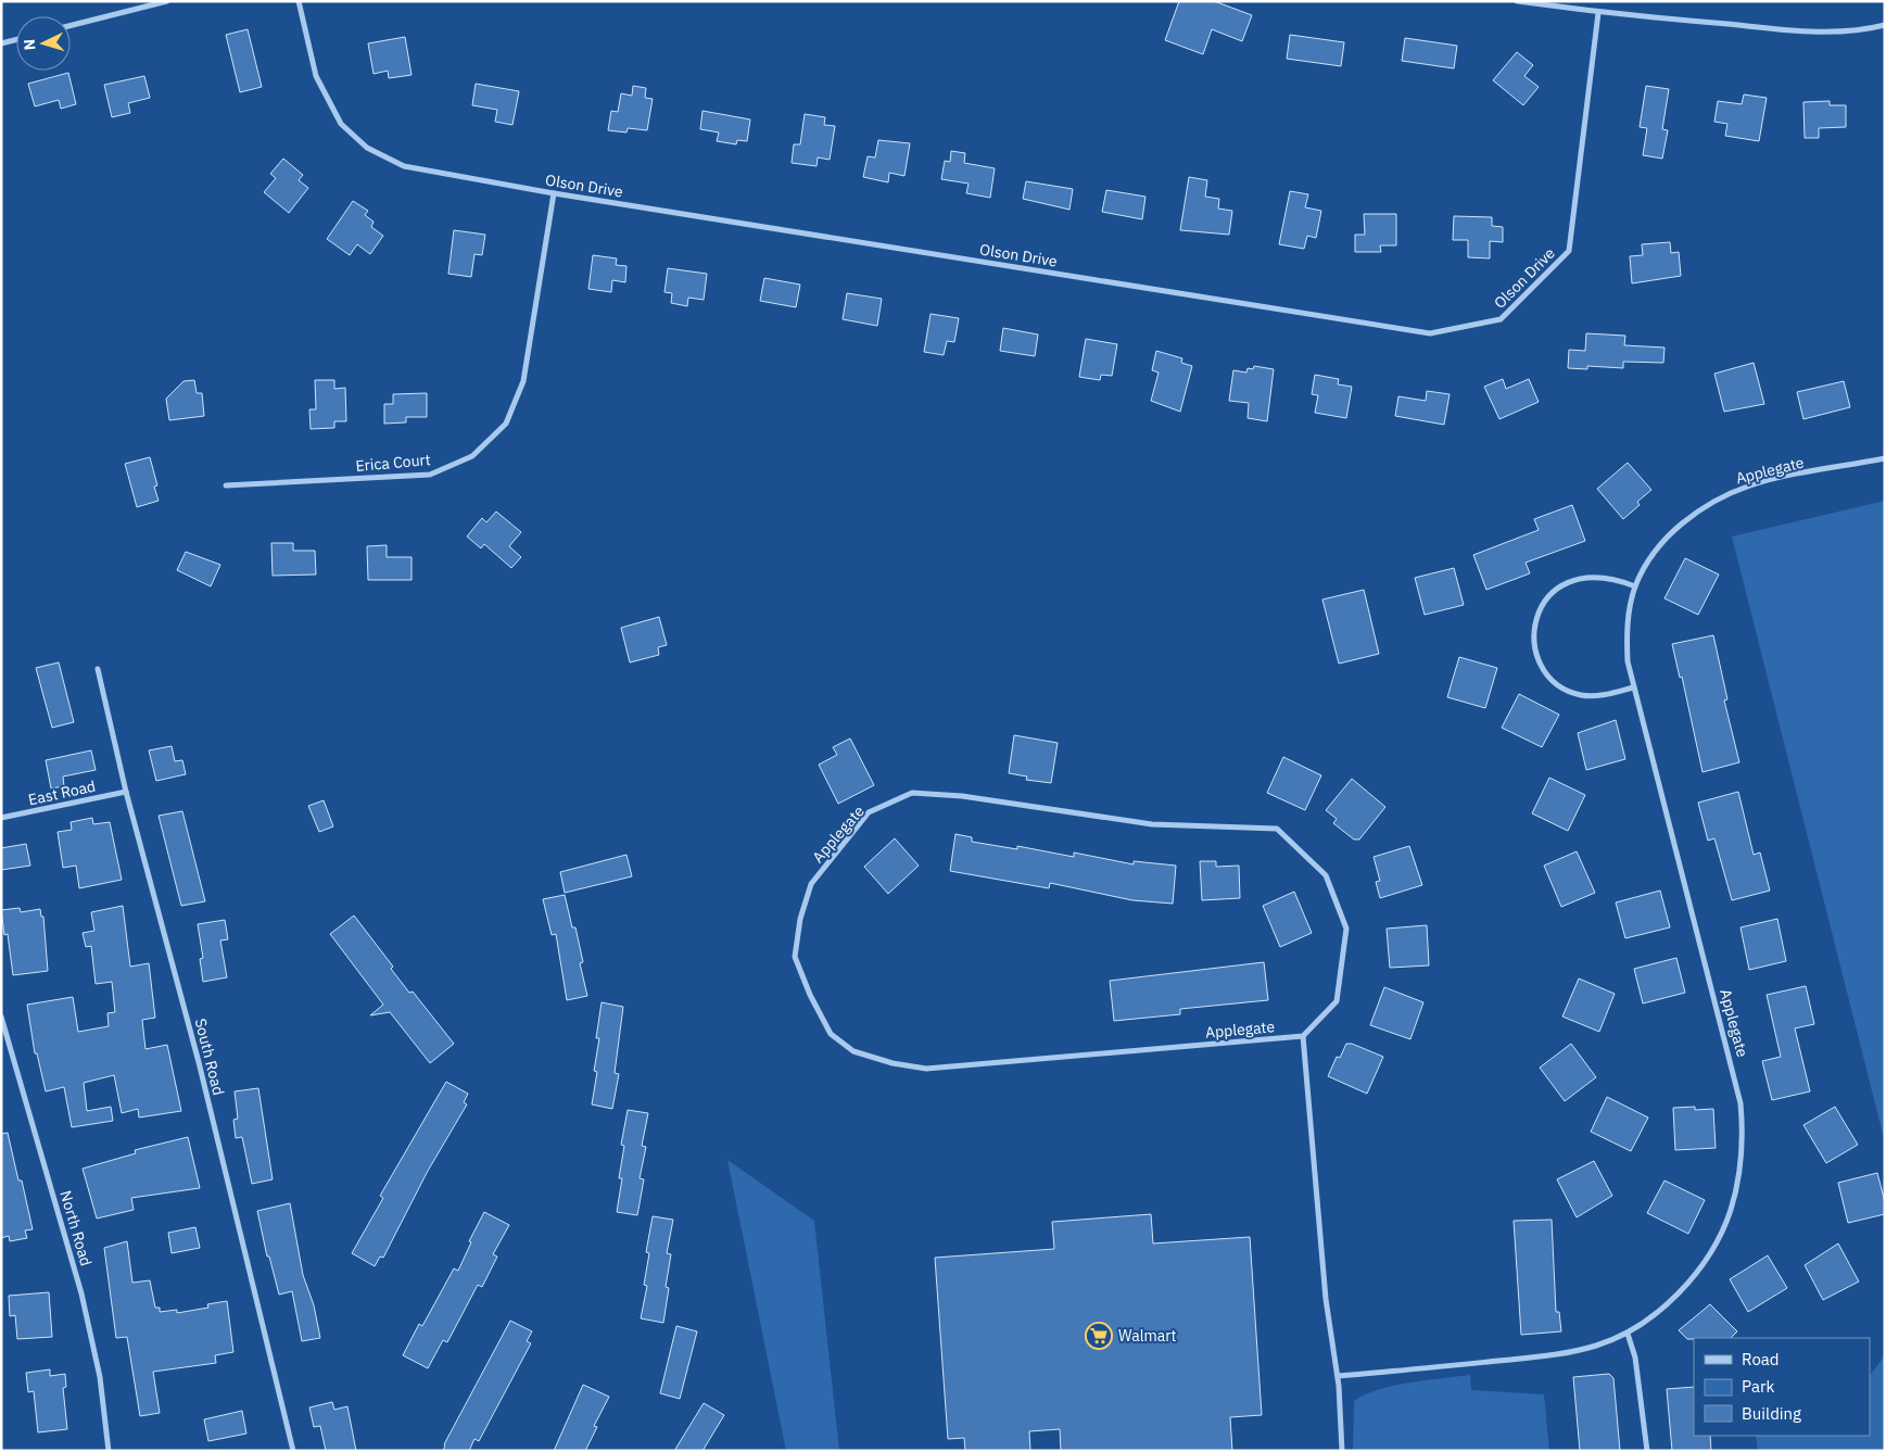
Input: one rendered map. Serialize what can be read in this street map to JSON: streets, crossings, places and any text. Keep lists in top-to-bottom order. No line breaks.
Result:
{"streets":{"street":["Olson Drive","Erica Court","Applegate","East Road","South Road","North Road"]},"crossings":[["Olson Drive","Erica Court"],["East Road","South Road"]],"places":{"supermarket":["Walmart"]},"legend":["Road","Park","Building"],"north":"left"}
